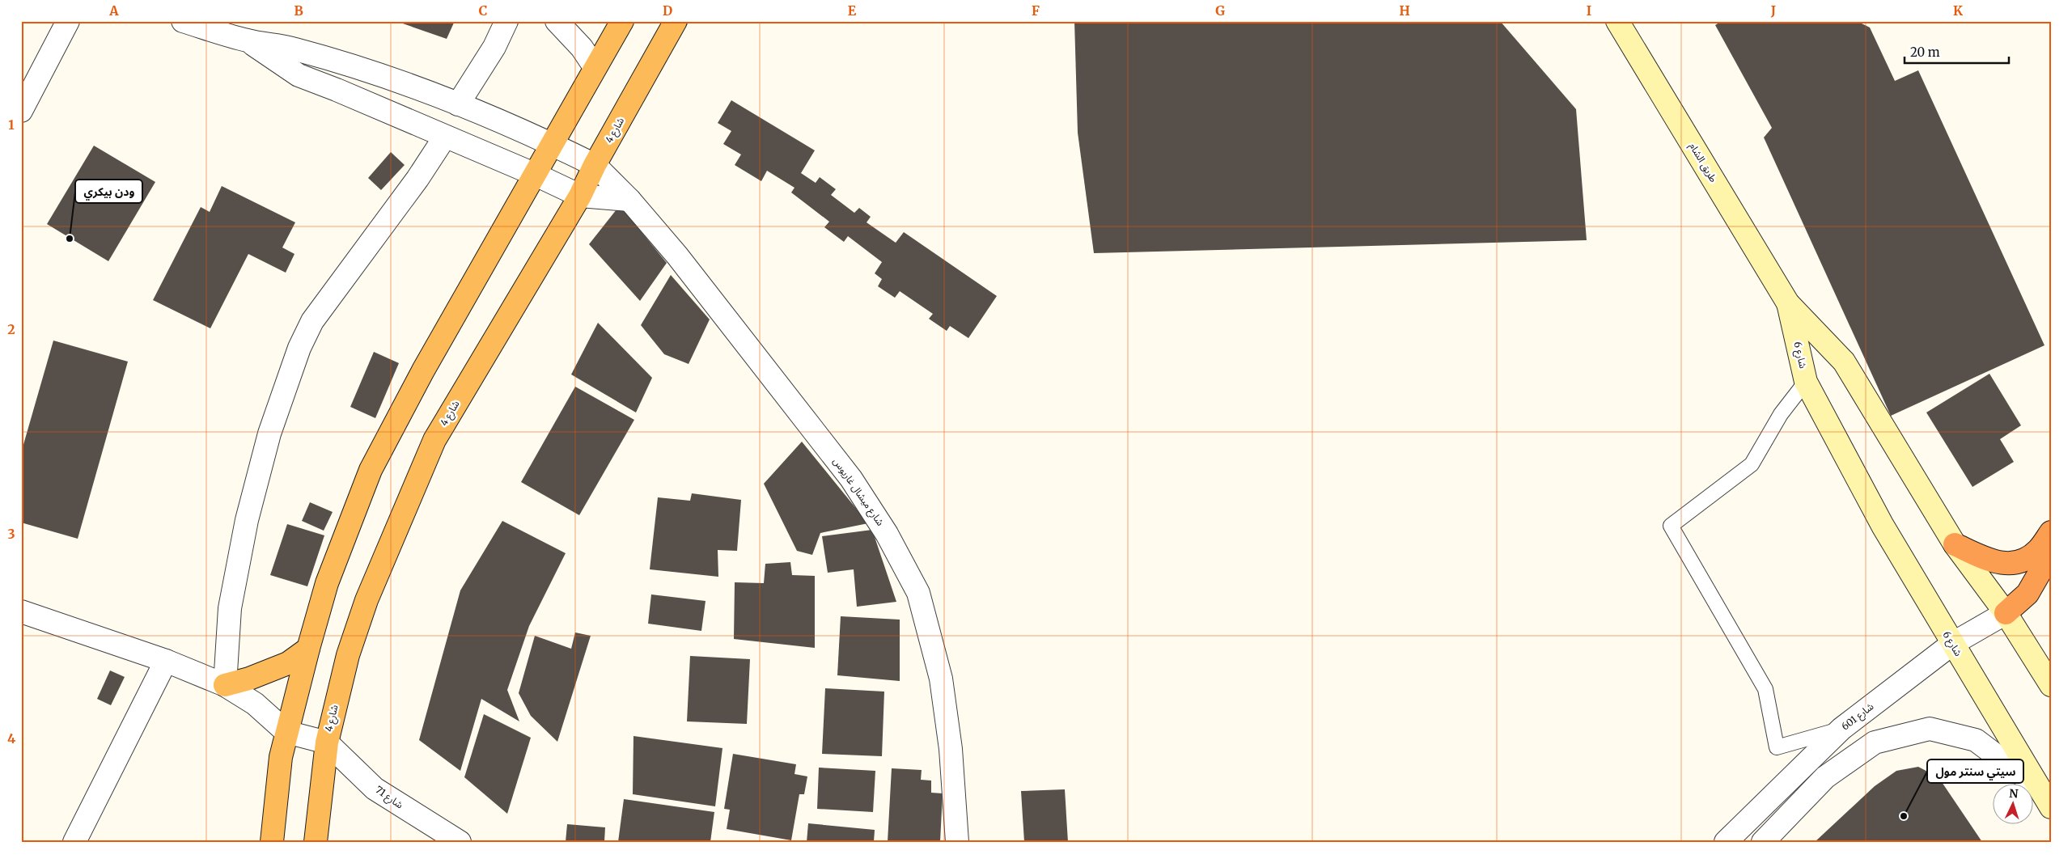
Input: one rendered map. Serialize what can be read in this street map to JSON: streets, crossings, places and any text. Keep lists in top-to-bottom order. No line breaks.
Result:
{"streets":{"highway":["شارع 4"],"main road":["طريق الشام","شارع 6"],"street":["شارع ميشال غاريوس","شارع 601","شارع 71"]},"crossings":[["شارع 4","شارع ميشال غاريوس"],["شارع 4","شارع 71"],["طريق الشام","شارع 6"],["شارع 6","شارع 601"]],"places":["ودن بيكري","سيتي سنتر مول"],"scale_bar":"20 m","north":"top","grid":{"columns":["A","B","C","D","E","F","G","H","I","J","K"],"rows":["1","2","3","4"]}}
